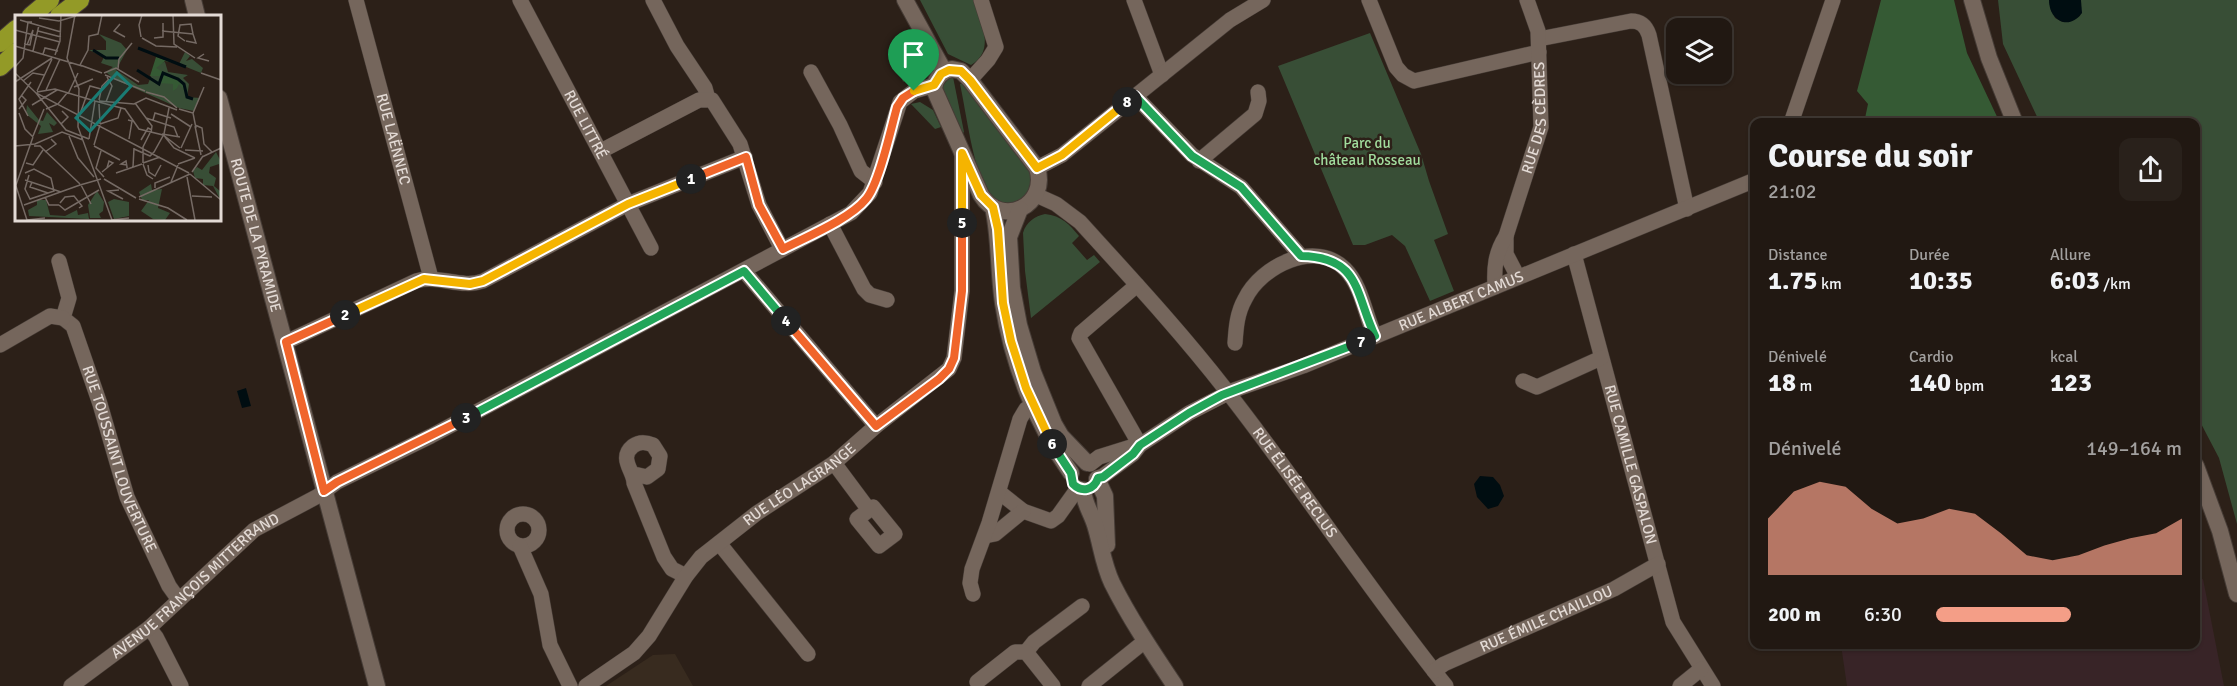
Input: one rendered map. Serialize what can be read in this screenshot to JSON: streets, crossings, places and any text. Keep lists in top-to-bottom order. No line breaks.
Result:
{"streets":{"street":["RUE DES CÈDRES","RUE LITTRÉ","RUE LAËNNEC","ROUTE DE LA PYRAMIDE","RUE ALBERT CAMUS","RUE TOUSSAINT LOUVERTURE","RUE CAMILLE GASPALON","RUE ÉLISÉE RECLUS","RUE LÉO LAGRANGE","AVENUE FRANÇOIS MITTERRAND","RUE ÉMILE CHAILLOU"]},"crossings":[["RUE DES CÈDRES","RUE ALBERT CAMUS"],["ROUTE DE LA PYRAMIDE","AVENUE FRANÇOIS MITTERRAND"],["RUE ALBERT CAMUS","RUE CAMILLE GASPALON"],["RUE ALBERT CAMUS","RUE ÉLISÉE RECLUS"],["RUE TOUSSAINT LOUVERTURE","AVENUE FRANÇOIS MITTERRAND"],["RUE CAMILLE GASPALON","RUE ÉMILE CHAILLOU"],["RUE ÉLISÉE RECLUS","RUE ÉMILE CHAILLOU"]],"parks":["Parc du château Rosseau"],"page":{"pins":["8","1","5","2","4","7","3","6"],"heading":["Course du soir","21:02"],"stats":[["Distance","1.75 km"],["Durée","10:35"],["Allure","6:03 /km"],["Dénivelé","18 m"],["Cardio","140 bpm"],["kcal","123"]],"chart":["Dénivelé","149–164 m"],"list":[{"name":"200 m","note":"6:30"}]}}
